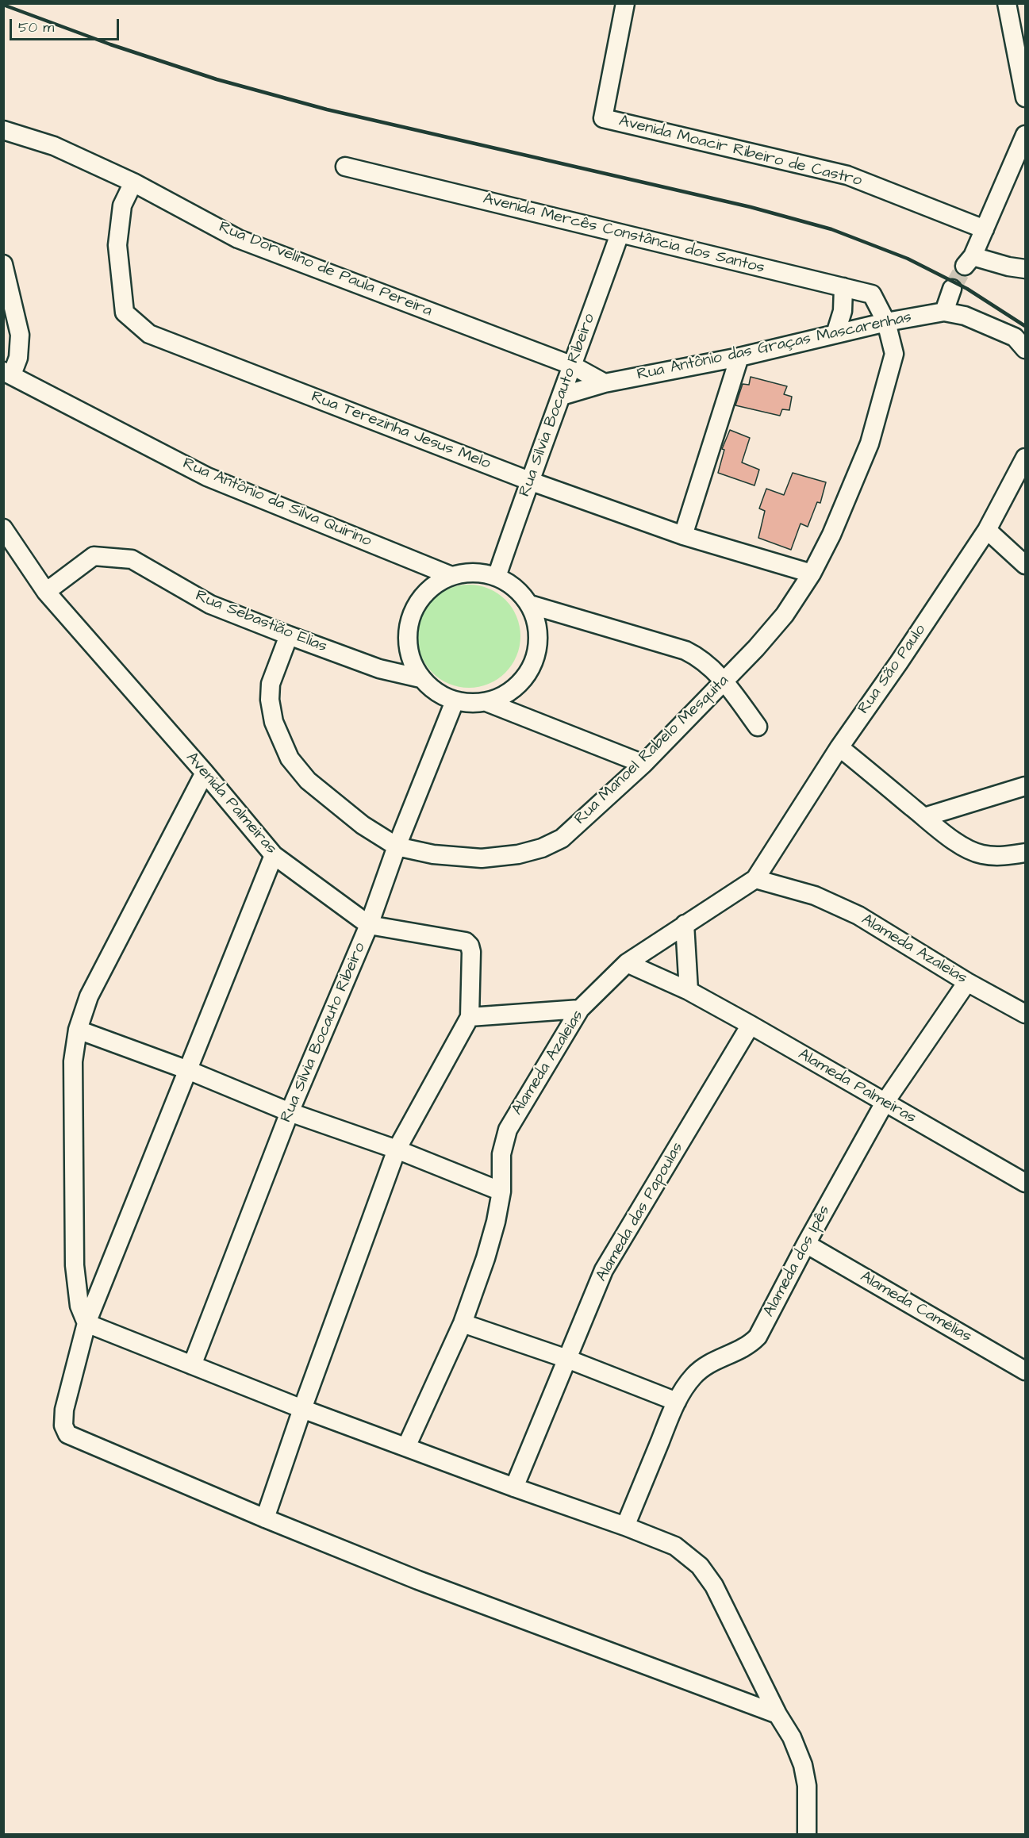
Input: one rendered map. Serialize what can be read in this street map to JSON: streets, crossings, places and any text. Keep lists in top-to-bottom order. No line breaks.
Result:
{"streets":{"street":["Avenida Moacir Ribeiro de Castro","Avenida Mercês Constância dos Santos","Rua Dorvelino de Paula Pereira","Rua Antônio das Graças Mascarenhas","Rua Silvia Bocauto Ribeiro","Rua Terezinha Jesus Melo","Rua Antônio da Silva Quirino","Rua Sebastião Elias","Rua São Paulo","Rua Manoel Rabelo Mesquita","Avenida Palmeiras","Alameda Azaleias","Alameda Palmeiras","Alameda das Papoulas","Alameda dos Ipês","Alameda Camélias"]},"crossings":[["Avenida Mercês Constância dos Santos","Rua Antônio das Graças Mascarenhas"],["Avenida Mercês Constância dos Santos","Rua Silvia Bocauto Ribeiro"],["Avenida Mercês Constância dos Santos","Rua Manoel Rabelo Mesquita"],["Rua Dorvelino de Paula Pereira","Rua Silvia Bocauto Ribeiro"],["Rua Dorvelino de Paula Pereira","Rua Terezinha Jesus Melo"],["Rua Antônio das Graças Mascarenhas","Rua Silvia Bocauto Ribeiro"],["Rua Antônio das Graças Mascarenhas","Rua Manoel Rabelo Mesquita"],["Rua Silvia Bocauto Ribeiro","Rua Terezinha Jesus Melo"],["Rua Silvia Bocauto Ribeiro","Rua Antônio da Silva Quirino"],["Rua Silvia Bocauto Ribeiro","Rua Sebastião Elias"],["Rua Silvia Bocauto Ribeiro","Rua Manoel Rabelo Mesquita"],["Rua Silvia Bocauto Ribeiro","Avenida Palmeiras"],["Rua Terezinha Jesus Melo","Rua Manoel Rabelo Mesquita"],["Rua Antônio da Silva Quirino","Rua Sebastião Elias"],["Rua Sebastião Elias","Rua Manoel Rabelo Mesquita"],["Rua Sebastião Elias","Avenida Palmeiras"],["Rua São Paulo","Alameda Azaleias"],["Alameda Azaleias","Alameda Palmeiras"],["Alameda Azaleias","Alameda dos Ipês"],["Alameda Palmeiras","Alameda das Papoulas"],["Alameda Palmeiras","Alameda dos Ipês"],["Alameda dos Ipês","Alameda Camélias"]],"scale_bar":"50 m"}
